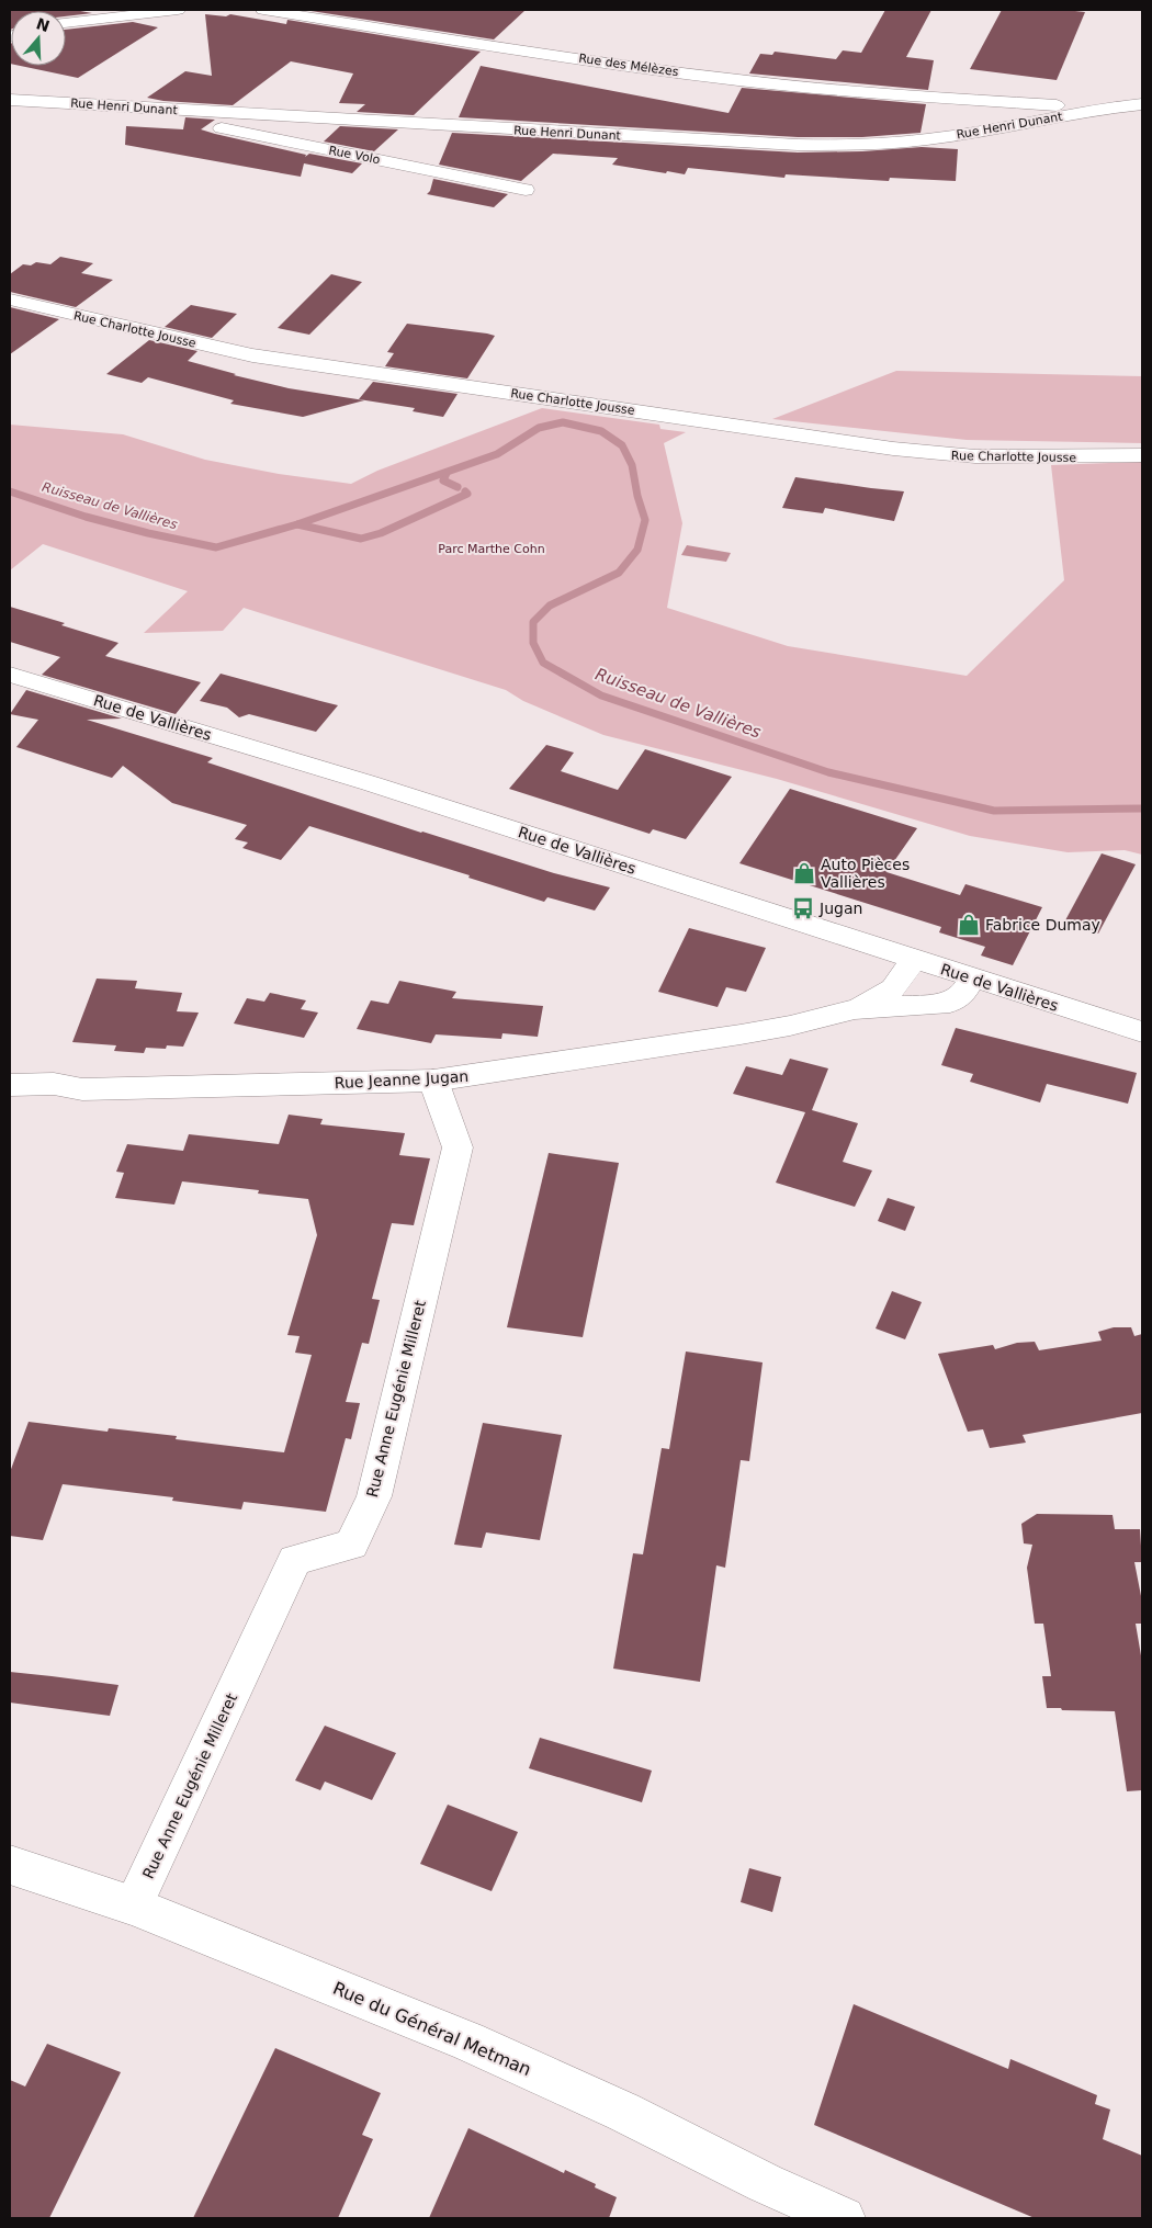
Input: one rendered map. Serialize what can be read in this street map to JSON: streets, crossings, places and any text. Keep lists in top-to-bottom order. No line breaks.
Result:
{"streets":{"street":["Rue des Mélèzes","Rue Henri Dunant","Rue Volo","Rue Charlotte Jousse","Rue de Vallières","Rue Jeanne Jugan","Rue Anne Eugénie Milleret","Rue du Général Metman"]},"crossings":[["Rue des Mélèzes","Rue Henri Dunant"],["Rue Henri Dunant","Rue Volo"],["Rue de Vallières","Rue Jeanne Jugan"],["Rue Jeanne Jugan","Rue Anne Eugénie Milleret"],["Rue Anne Eugénie Milleret","Rue du Général Metman"]],"water":["Ruisseau de Vallières"],"parks":["Parc Marthe Cohn"],"places":{"shop":["Auto Pièces Vallières","Fabrice Dumay"],"bus stop":["Jugan"]},"north":"top"}
